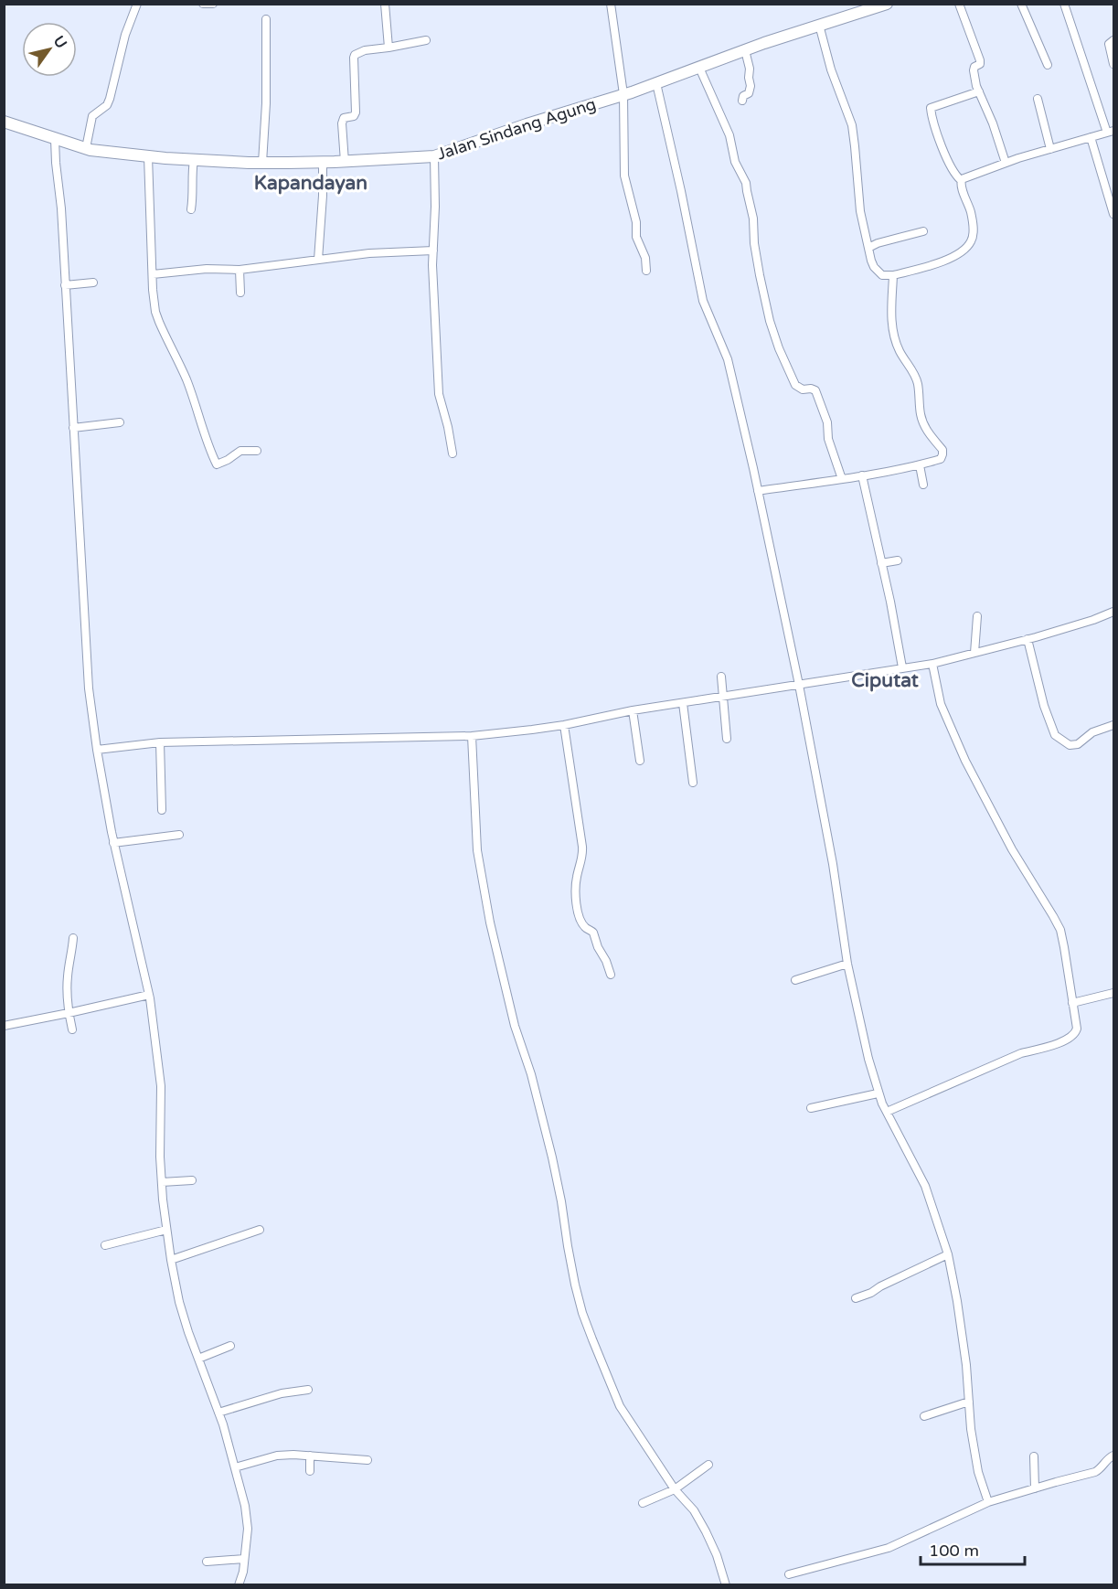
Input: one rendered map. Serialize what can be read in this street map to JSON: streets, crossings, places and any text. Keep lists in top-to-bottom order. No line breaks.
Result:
{"streets":{"main road":["Jalan Sindang Agung"]},"districts":["Kapandayan","Ciputat"],"scale_bar":"100 m","north":"top right"}
